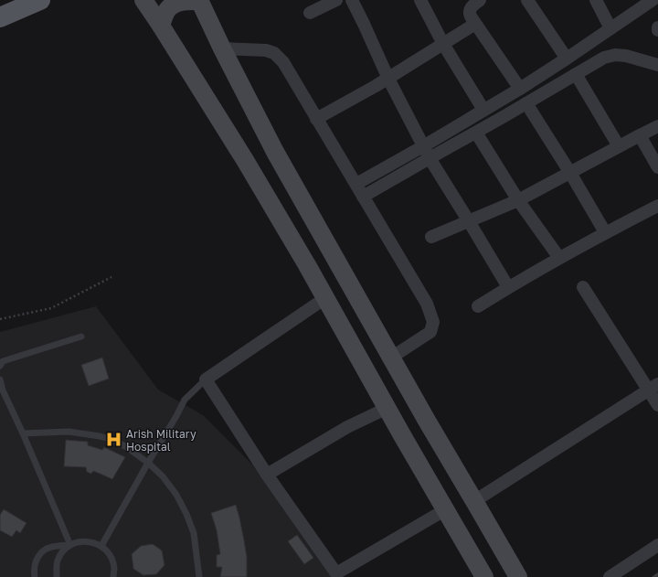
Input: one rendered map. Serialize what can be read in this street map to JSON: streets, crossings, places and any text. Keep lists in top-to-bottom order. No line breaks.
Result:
{"places":{"hospital":["Arish Military Hospital"]}}
